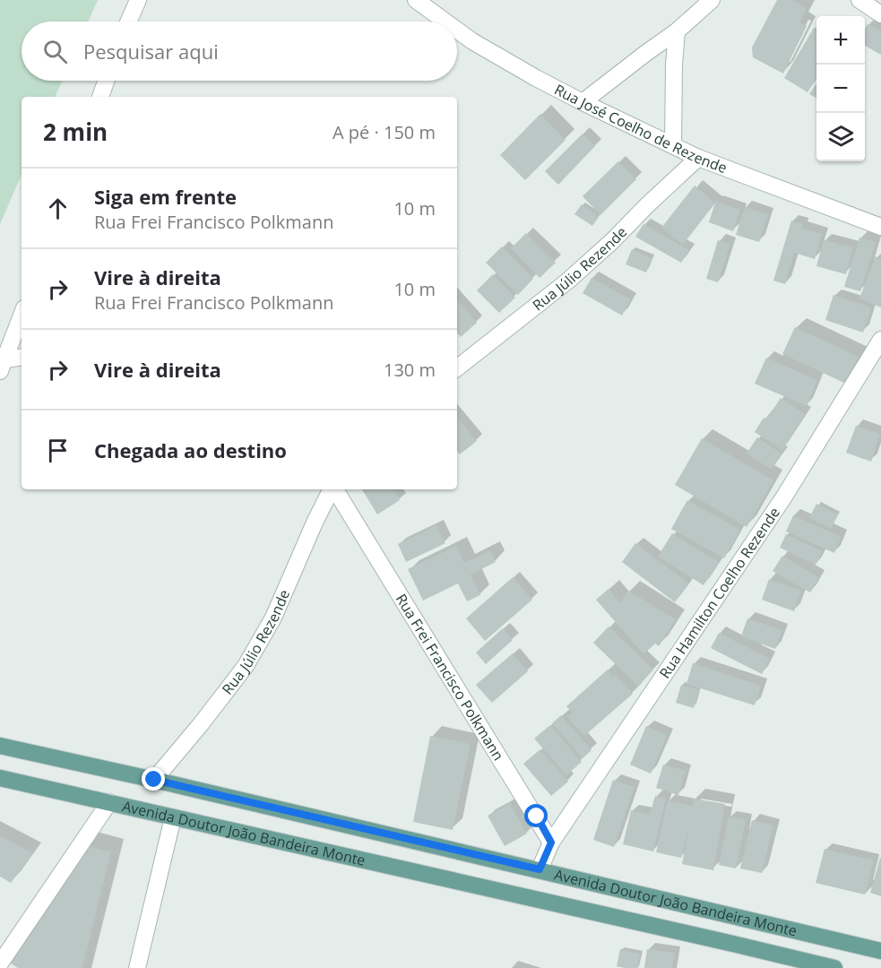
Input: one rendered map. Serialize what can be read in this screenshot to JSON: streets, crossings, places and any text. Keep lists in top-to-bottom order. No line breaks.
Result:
{"streets":{"main road":["Avenida Doutor João Bandeira Monte"],"street":["Rua José Coelho de Rezende","Rua Júlio Rezende","Rua Hamilton Coelho Rezende","Rua Frei Francisco Polkmann"]},"crossings":[["Rua José Coelho de Rezende","Rua Júlio Rezende"],["Rua Júlio Rezende","Avenida Doutor João Bandeira Monte"],["Rua Hamilton Coelho Rezende","Rua Frei Francisco Polkmann"]],"page":{"map_buttons":["+","−"],"search":"Pesquisar aqui","heading":["2 min","A pé · 150 m"],"list":[["Siga em frente","Rua Frei Francisco Polkmann","10 m"],["Vire à direita","Rua Frei Francisco Polkmann","10 m"],["Vire à direita","130 m"],"Chegada ao destino"]}}
